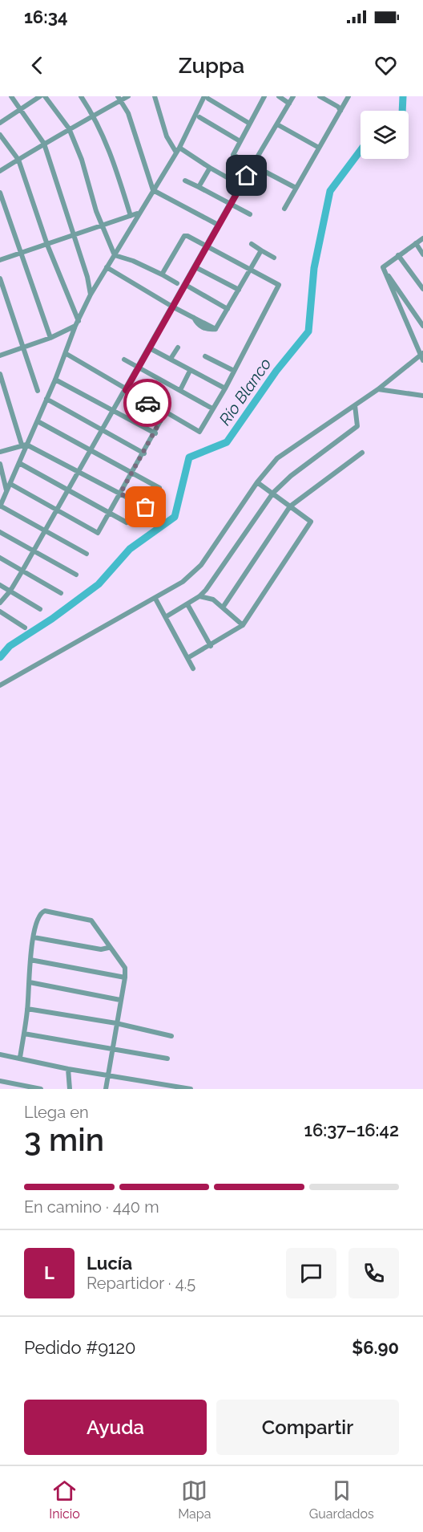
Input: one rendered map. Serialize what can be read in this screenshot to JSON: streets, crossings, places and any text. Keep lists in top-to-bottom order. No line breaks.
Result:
{"water":["Río Blanco"],"page":{"status":"16:34","header":"Zuppa","heading":["3 min","Llega en","16:37–16:42"],"panel":["Lucía","Repartidor · 4.5","Pedido #9120","$6.90"],"bar":"En camino · 440 m","round":"L","buttons":["Ayuda","Compartir"],"tabs":["Inicio","Mapa","Guardados"]}}
